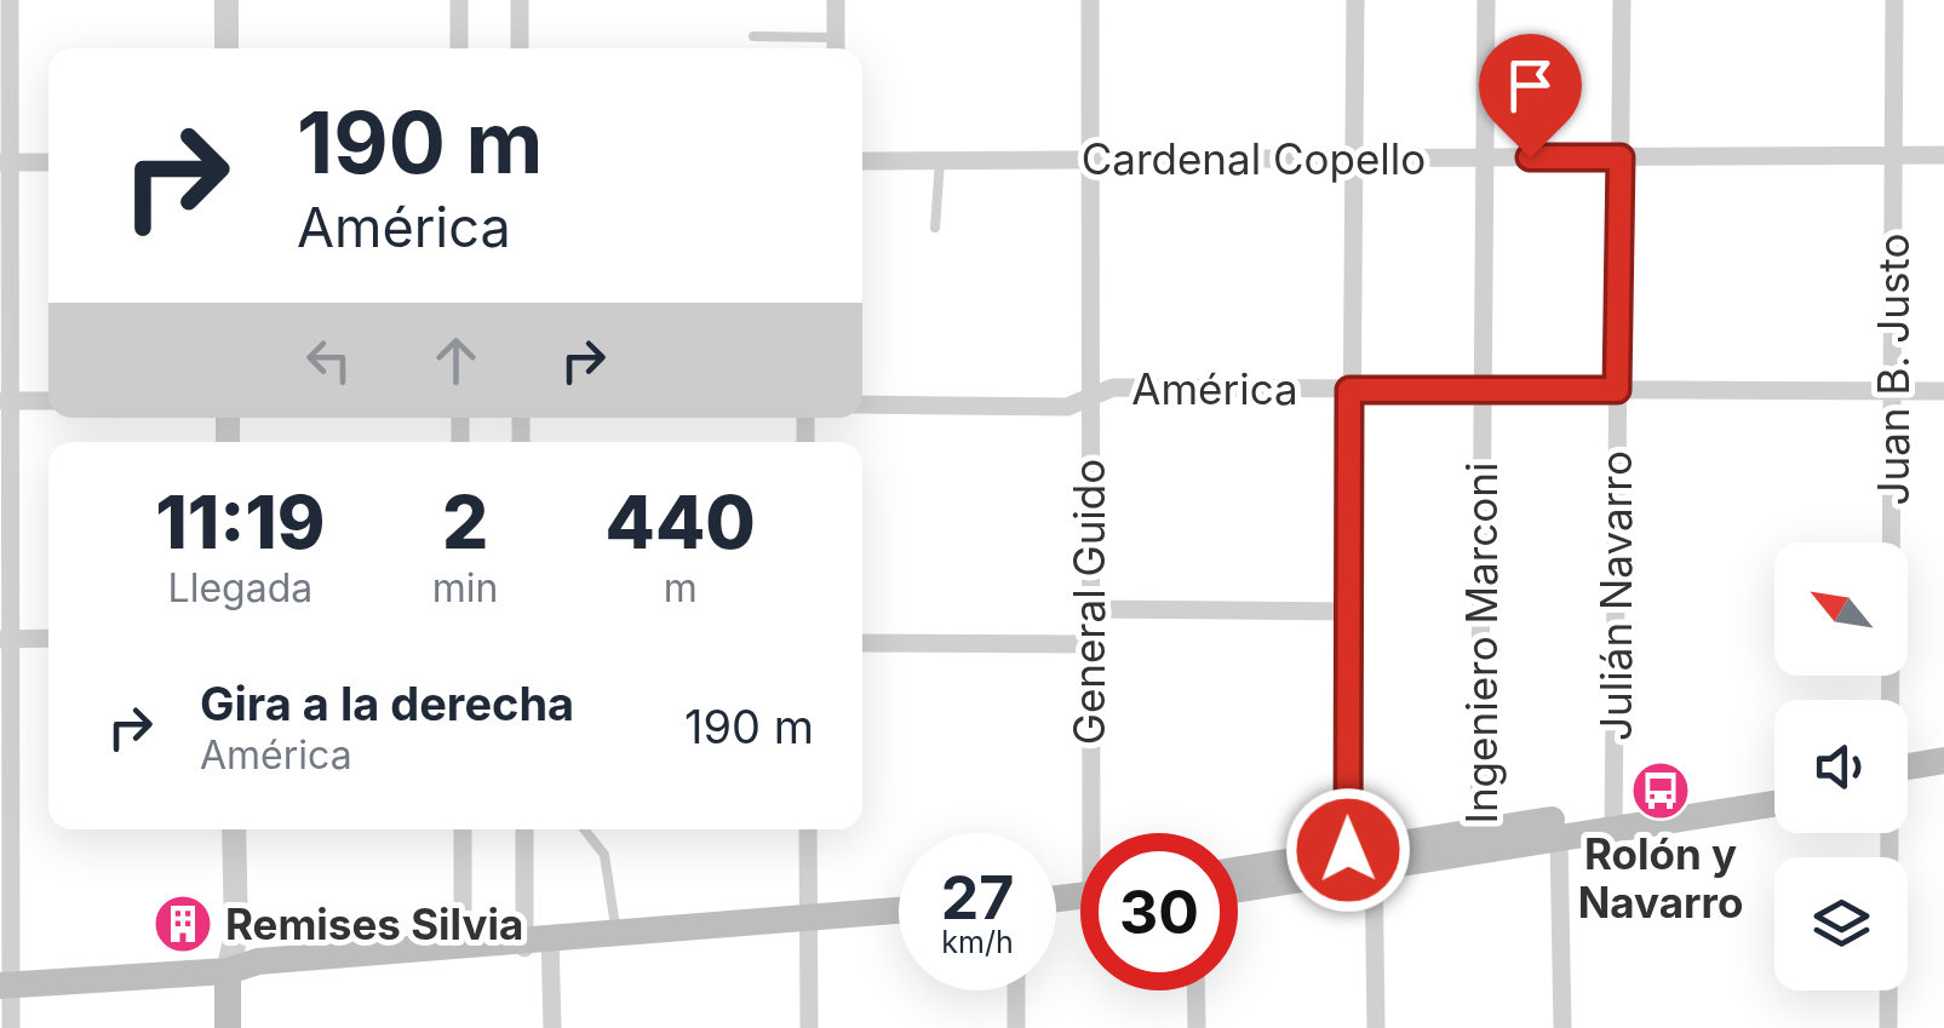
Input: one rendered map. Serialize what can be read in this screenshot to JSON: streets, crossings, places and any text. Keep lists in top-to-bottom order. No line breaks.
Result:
{"streets":{"street":["Cardenal Copello","Juan B. Justo","América","Julián Navarro","General Guido","Ingeniero Marconi"]},"crossings":[["Cardenal Copello","Juan B. Justo"],["Cardenal Copello","Julián Navarro"],["Cardenal Copello","General Guido"],["Cardenal Copello","Ingeniero Marconi"],["Juan B. Justo","América"],["América","Julián Navarro"],["América","General Guido"],["América","Ingeniero Marconi"]],"places":{"bus stop":["Rolón y Navarro"],"building":["Remises Silvia"]},"north":"top left","page":{"turn":["190 m","América"],"eta":["11:19","Llegada","2","min","440","m"],"list":[{"name":"Gira a la derecha","note":"América","value":"190 m"}],"speed":"27 km/h","limit":"30"}}
